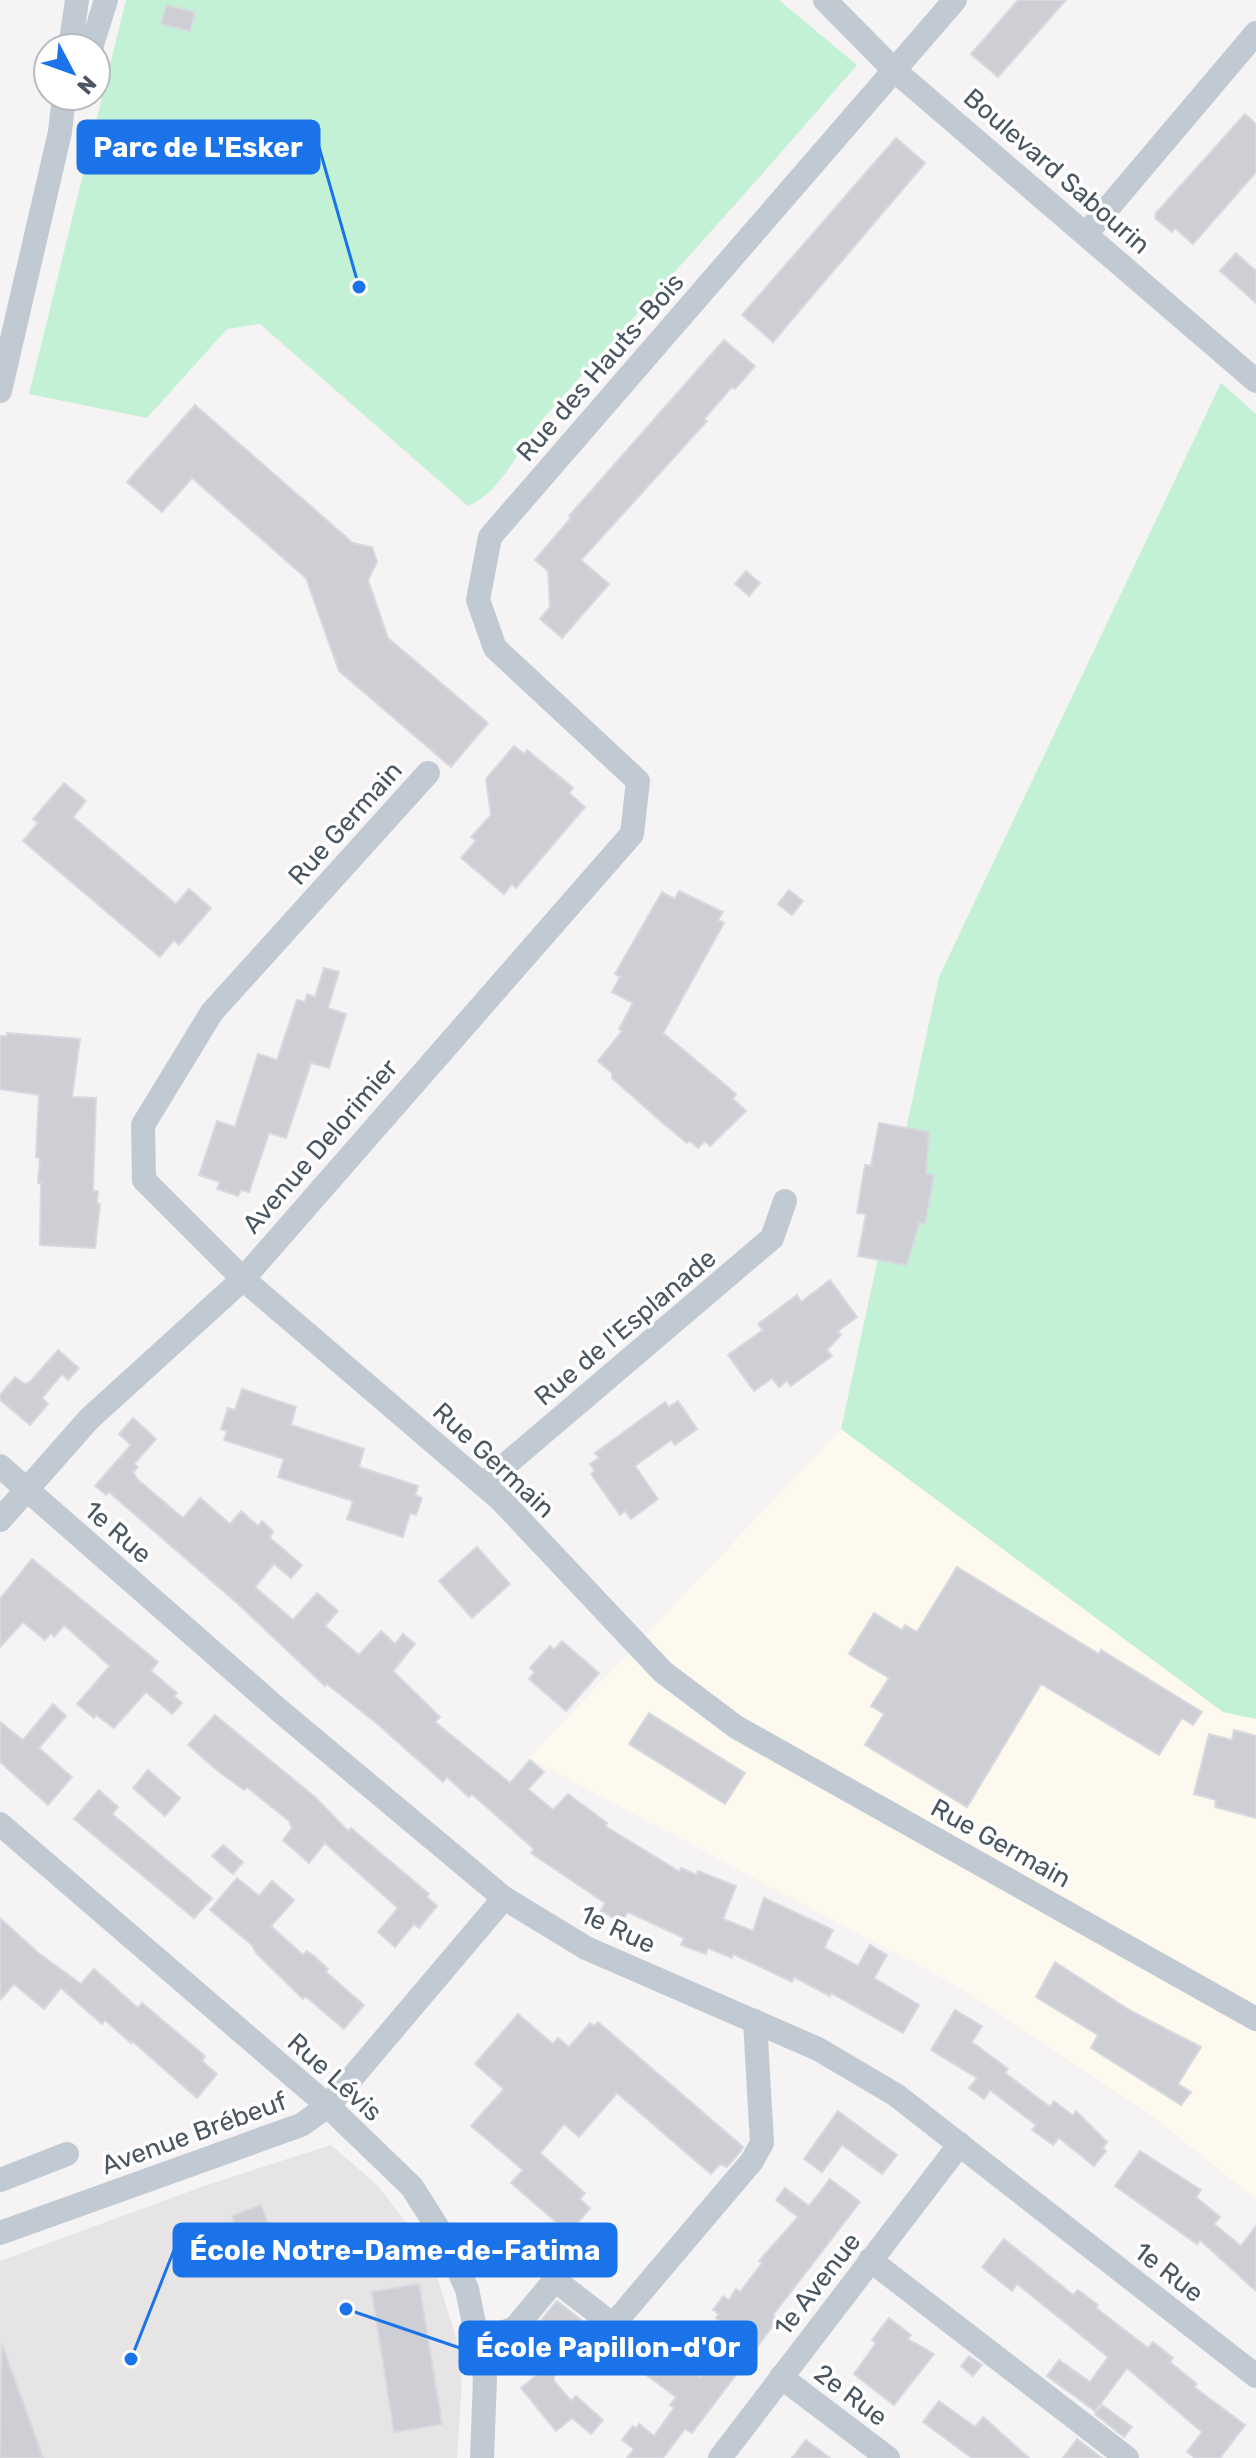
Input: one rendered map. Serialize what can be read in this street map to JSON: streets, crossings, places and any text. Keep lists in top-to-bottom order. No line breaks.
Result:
{"streets":{"street":["Boulevard Sabourin","Rue des Hauts-Bois","Rue Germain","Avenue Delorimier","Rue de l'Esplanade","1e Rue","Rue Lévis","Avenue Brébeuf","1e Avenue","2e Rue"]},"crossings":[["Boulevard Sabourin","Rue des Hauts-Bois"],["Rue des Hauts-Bois","Avenue Delorimier"],["Rue Germain","Avenue Delorimier"],["Rue Germain","Rue de l'Esplanade"],["Avenue Delorimier","1e Rue"],["1e Rue","Avenue Brébeuf"],["1e Rue","1e Avenue"],["Rue Lévis","Avenue Brébeuf"],["1e Avenue","2e Rue"]],"places":["Parc de L'Esker","École Papillon-d'Or","École Notre-Dame-de-Fatima"],"north":"bottom right"}
